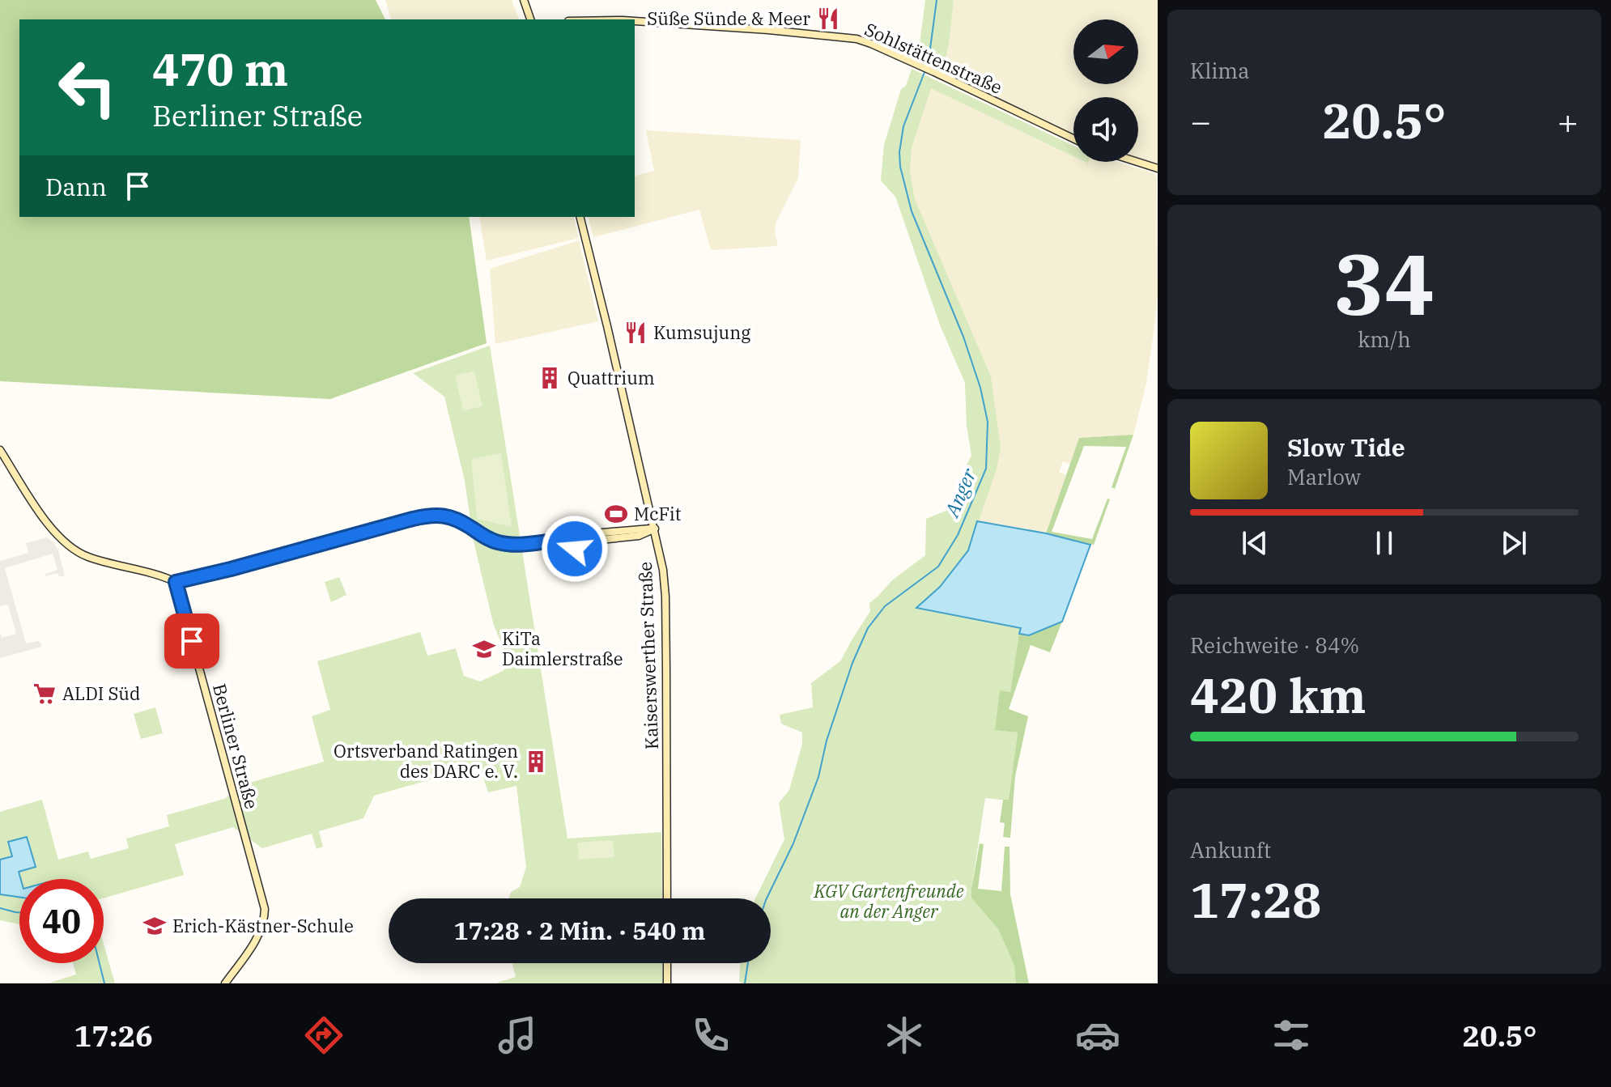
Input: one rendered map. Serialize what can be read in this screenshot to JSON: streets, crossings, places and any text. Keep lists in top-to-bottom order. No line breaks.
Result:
{"streets":{"street":["Sohlstättenstraße","Kaiserswerther Straße","Berliner Straße"]},"water":["Anger"],"parks":["KGV Gartenfreunde an der Anger"],"places":{"restaurant":["Süße Sünde & Meer","Kumsujung"],"building":["Quattrium","Ortsverband Ratingen des DARC e. V."],"sports":["McFit"],"school or university":["KiTa Daimlerstraße","Erich-Kästner-Schule"],"supermarket":["ALDI Süd"]},"north":"right","page":{"tile":["Klima",["34","km/h"],["Reichweite · 84%","420 km"],["Ankunft","17:28"]],"turn":["470 m","Berliner Straße"],"heat":["−","20.5°","+"],"then":"Dann","song":["Slow Tide","Marlow"],"limit":"40","trip":"17:28 · 2 Min. · 540 m","tabs":["17:26","20.5°"]}}
